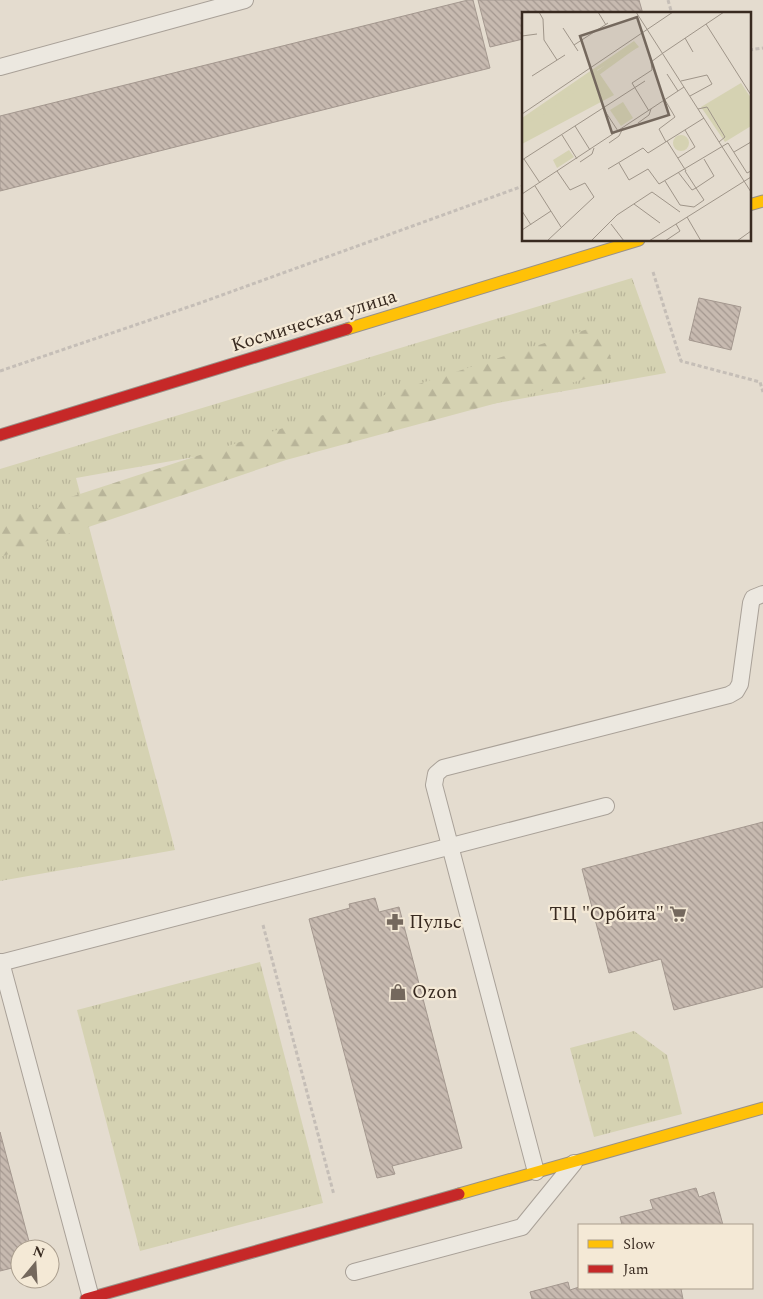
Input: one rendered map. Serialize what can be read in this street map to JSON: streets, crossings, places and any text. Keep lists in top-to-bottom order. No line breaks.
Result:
{"streets":{"street":["Космическая улица"]},"places":{"supermarket":["ТЦ \"Орбита\""],"pharmacy":["Пульс"],"shop":["Ozon"]},"legend":["Slow","Jam"],"north":"top"}
